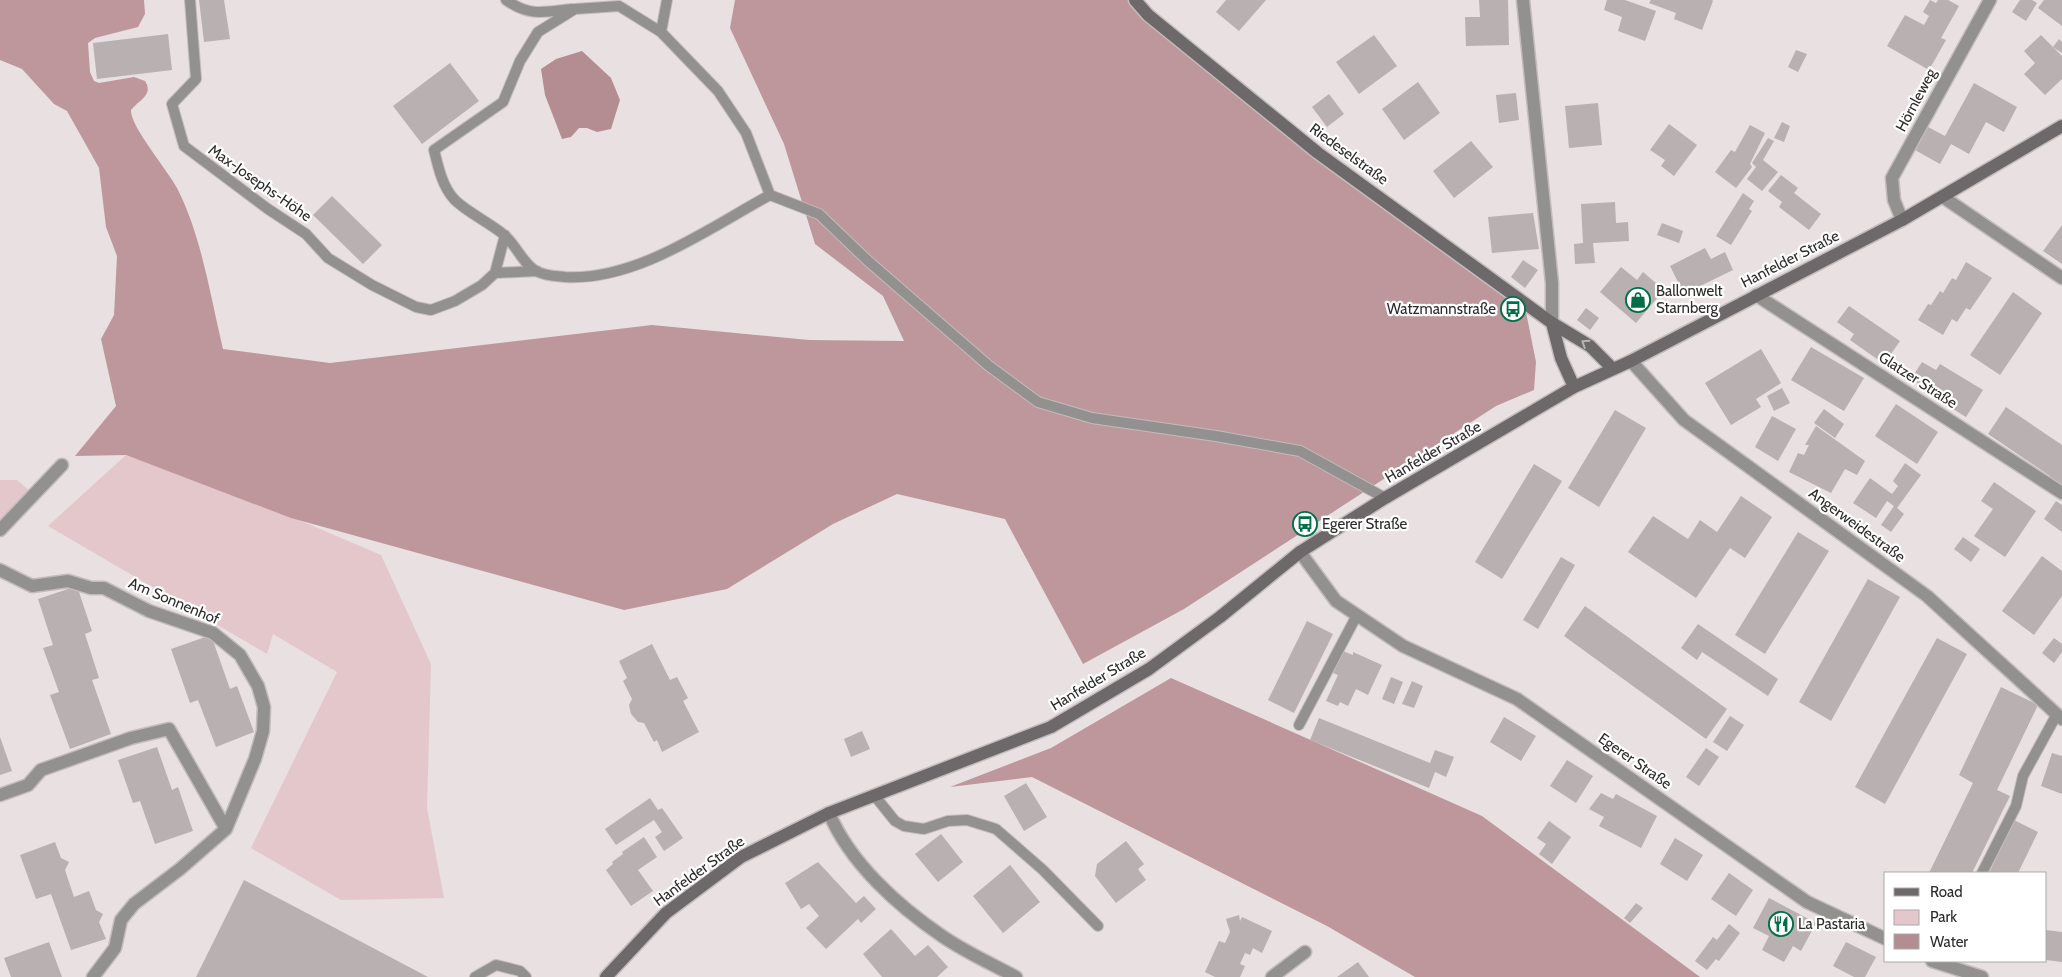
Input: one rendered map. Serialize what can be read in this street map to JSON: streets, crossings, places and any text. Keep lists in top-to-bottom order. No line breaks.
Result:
{"streets":{"street":["Hörnleweg","Riedeselstraße","Hanfelder Straße","Glatzer Straße","Angerweidestraße","Am Sonnenhof","Egerer Straße"],"lane":["Max-Josephs-Höhe"]},"crossings":[["Hörnleweg","Hanfelder Straße"],["Riedeselstraße","Hanfelder Straße"],["Hanfelder Straße","Glatzer Straße"],["Hanfelder Straße","Angerweidestraße"],["Hanfelder Straße","Egerer Straße"]],"places":{"shop":["Ballonwelt Starnberg"],"bus stop":["Watzmannstraße","Egerer Straße"],"restaurant":["La Pastaria"]},"legend":["Road","Park","Water"]}
